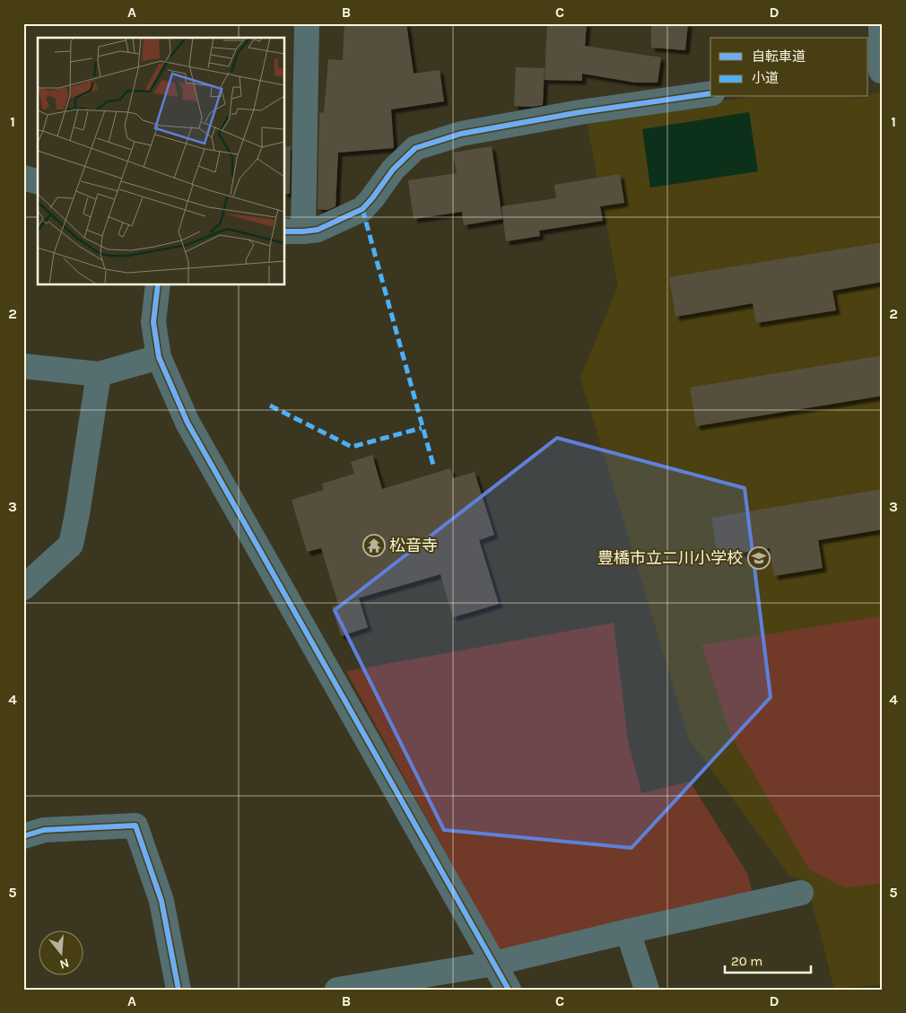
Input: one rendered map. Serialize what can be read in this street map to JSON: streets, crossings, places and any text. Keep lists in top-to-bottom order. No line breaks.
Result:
{"places":{"temple":["松音寺"],"school or university":["豊橋市立二川小学校"]},"legend":["自転車道","小道"],"scale_bar":"20 m","north":"bottom","grid":{"columns":["A","B","C","D"],"rows":["1","2","3","4","5"]}}
